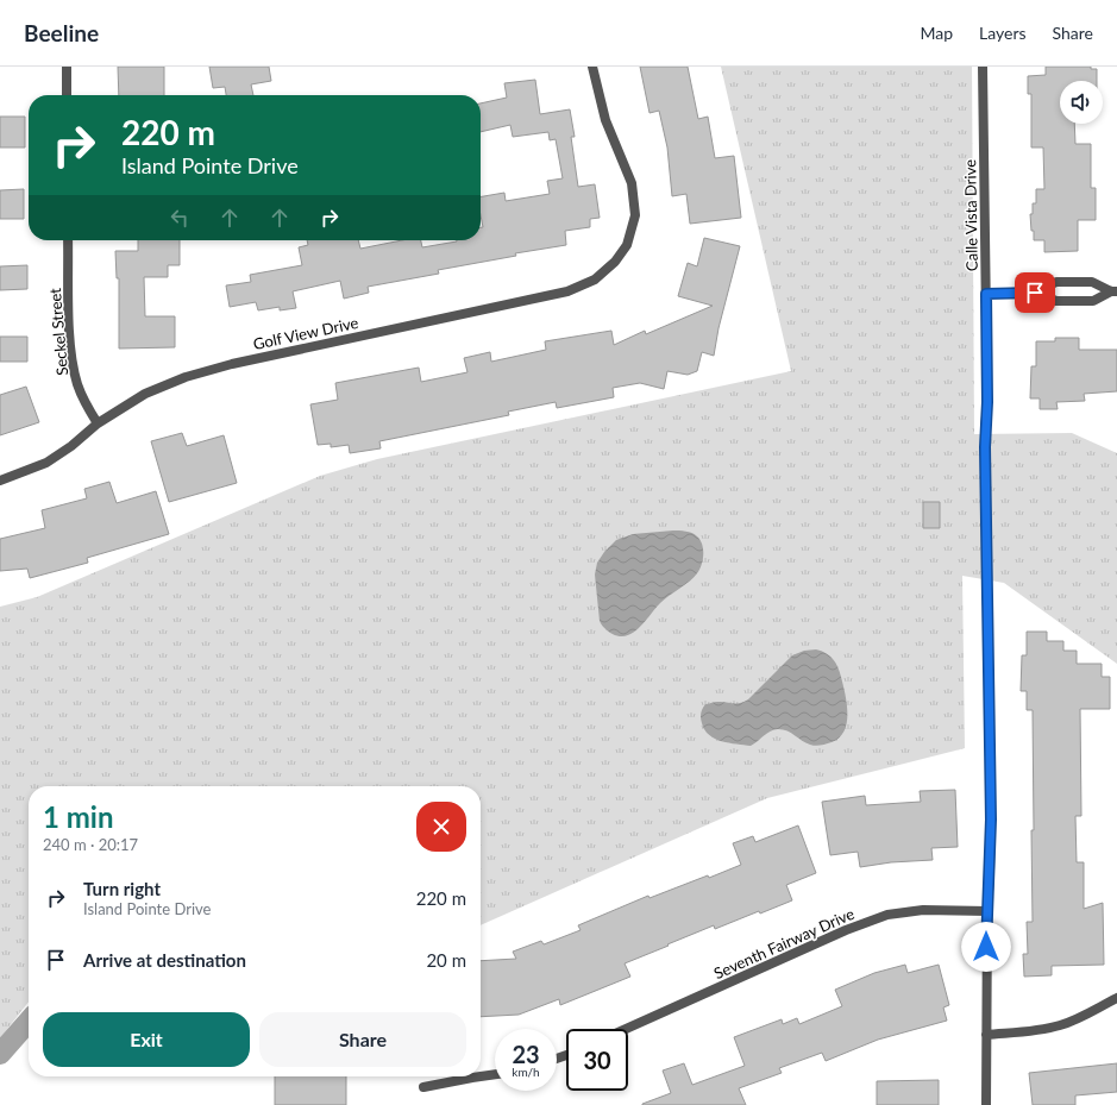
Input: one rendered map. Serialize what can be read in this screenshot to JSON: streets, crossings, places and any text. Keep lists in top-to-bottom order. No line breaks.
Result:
{"streets":{"street":["Calle Vista Drive","Seckel Street","Golf View Drive","Seventh Fairway Drive"]},"crossings":[["Calle Vista Drive","Seventh Fairway Drive"],["Seckel Street","Golf View Drive"]],"page":{"header":"Beeline","nav":["Map","Layers","Share"],"turn":["220 m","Island Pointe Drive"],"heading":["1 min","240 m · 20:17"],"list":[{"name":"Turn right","note":"Island Pointe Drive","value":"220 m"},{"name":"Arrive at destination","value":"20 m"}],"buttons":["Exit","Share"],"speed":"23 km/h","limit":"30"}}
